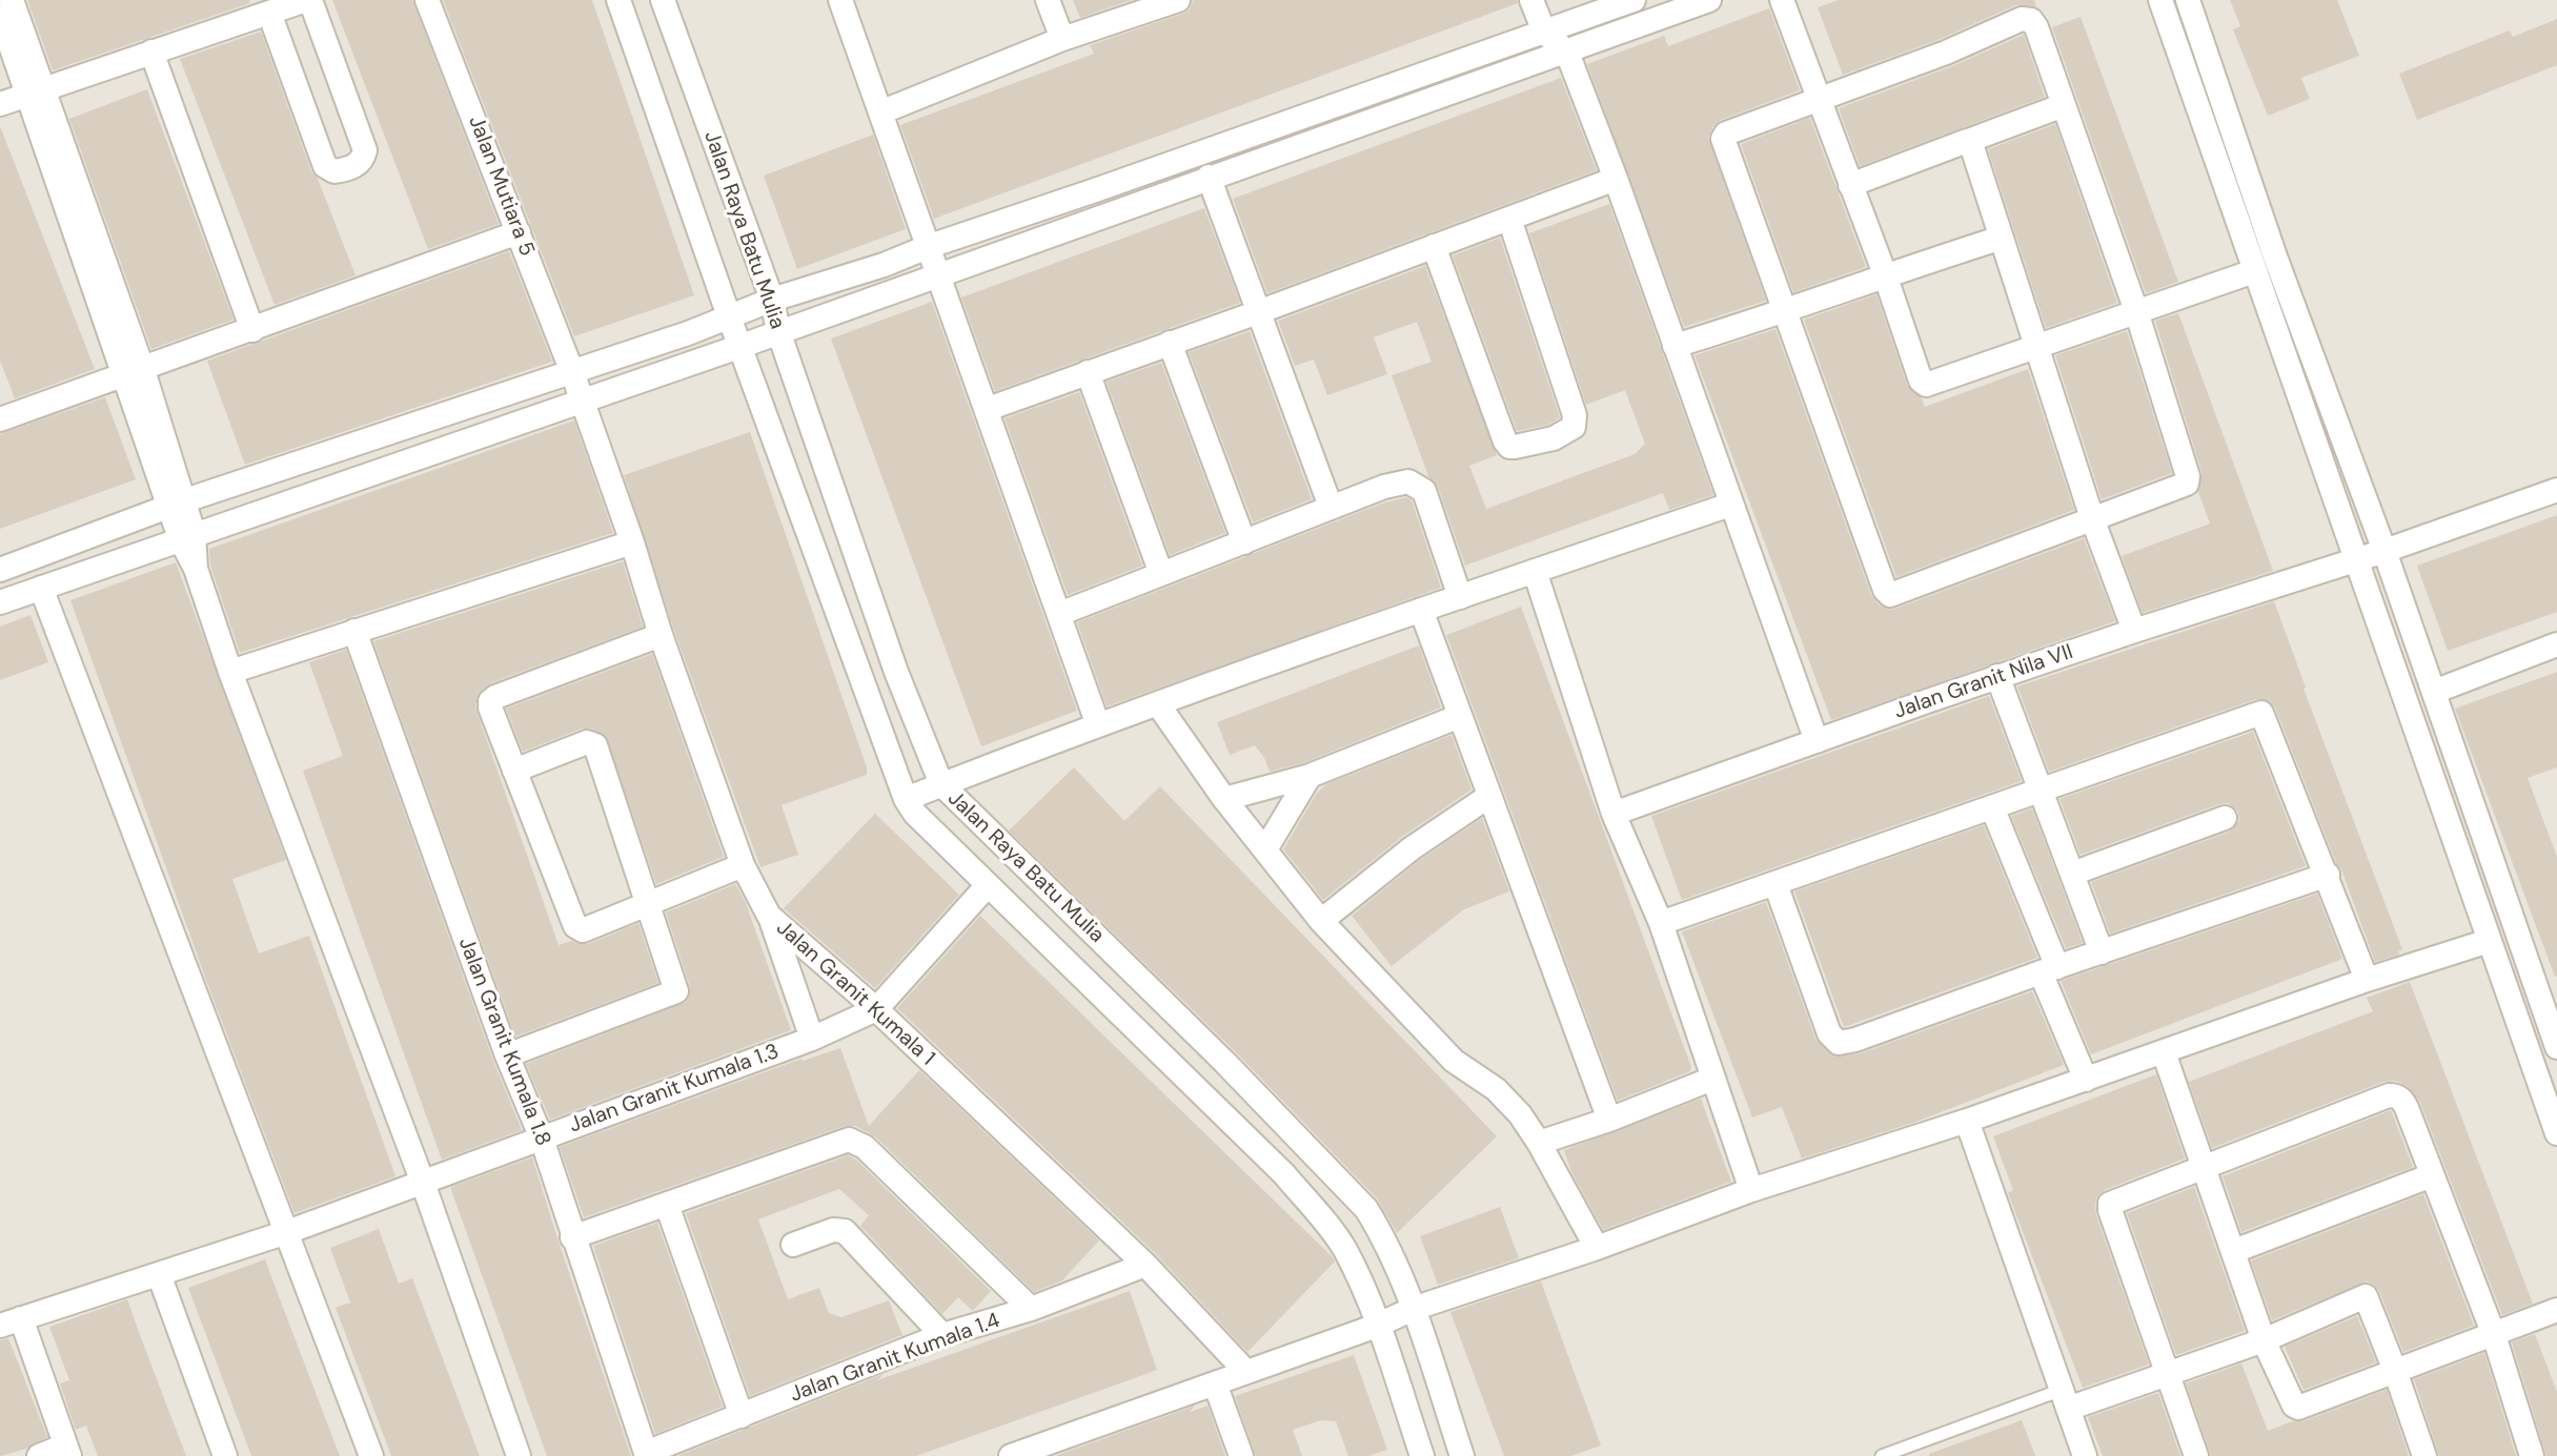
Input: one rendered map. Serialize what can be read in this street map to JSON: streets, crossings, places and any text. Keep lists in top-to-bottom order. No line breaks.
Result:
{"streets":{"street":["Jalan Mutiara 5","Jalan Raya Batu Mulia","Jalan Granit Nila VII","Jalan Granit Kumala 1","Jalan Granit Kumala 1.8","Jalan Granit Kumala 1.3","Jalan Granit Kumala 1.4"]},"crossings":[["Jalan Mutiara 5","Jalan Granit Kumala 1"],["Jalan Granit Kumala 1","Jalan Granit Kumala 1.3"],["Jalan Granit Kumala 1","Jalan Granit Kumala 1.4"],["Jalan Granit Kumala 1.8","Jalan Granit Kumala 1.3"],["Jalan Granit Kumala 1.8","Jalan Granit Kumala 1.4"]]}
